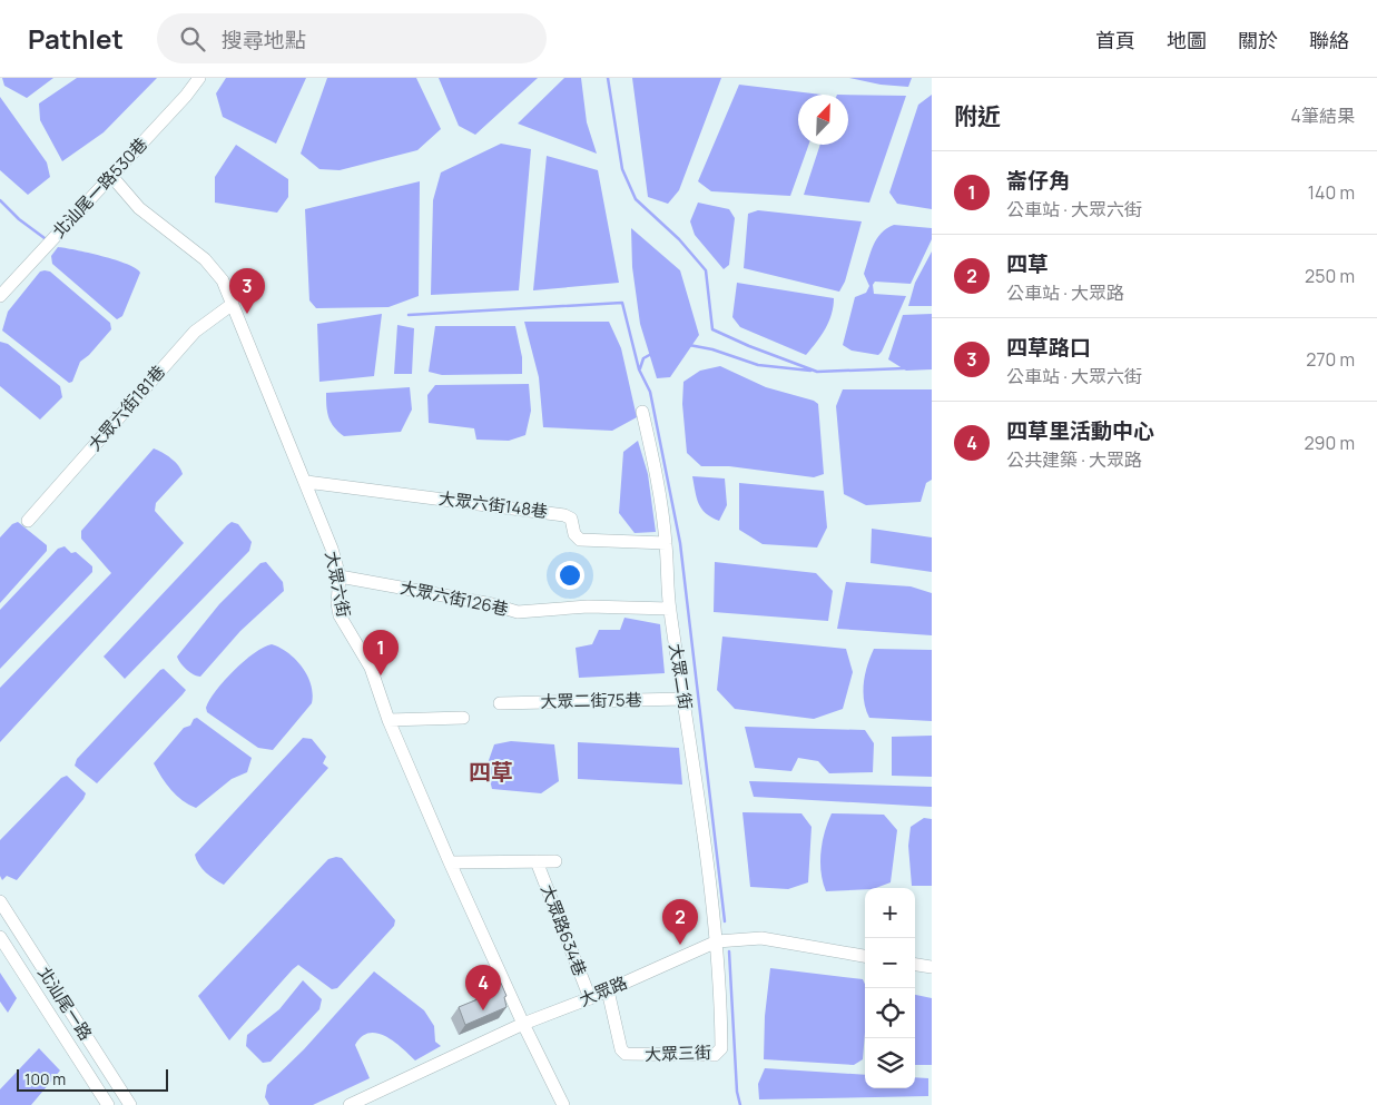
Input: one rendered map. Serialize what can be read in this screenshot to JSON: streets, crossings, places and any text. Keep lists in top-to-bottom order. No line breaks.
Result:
{"streets":{"street":["北汕尾一路530巷","大眾六街181巷","大眾六街148巷","大眾六街","大眾六街126巷","大眾二街","大眾二街75巷","大眾路634巷","大眾路","北汕尾一路","大眾三街"]},"crossings":[["北汕尾一路530巷","大眾六街"],["大眾六街181巷","大眾六街"],["大眾六街148巷","大眾六街"],["大眾六街148巷","大眾二街"],["大眾六街","大眾六街126巷"],["大眾六街","大眾路"],["大眾六街126巷","大眾二街"],["大眾二街","大眾二街75巷"],["大眾二街","大眾路"],["大眾二街","大眾三街"],["大眾路634巷","大眾路"],["大眾路","大眾三街"]],"districts":["四草"],"scale_bar":"100 m","north":"top right","page":{"header":"Pathlet","search":"搜尋地點","nav":["首頁","地圖","關於","聯絡"],"heading":["附近","4筆結果"],"list":[{"mark":"1","name":"崙仔角","note":"公車站 · 大眾六街","value":"140 m"},{"mark":"2","name":"四草","note":"公車站 · 大眾路","value":"250 m"},{"mark":"3","name":"四草路口","note":"公車站 · 大眾六街","value":"270 m"},{"mark":"4","name":"四草里活動中心","note":"公共建築 · 大眾路","value":"290 m"}],"pins":["3","1","2","4"],"map_buttons":["+","−"],"scale":"100 m"}}
